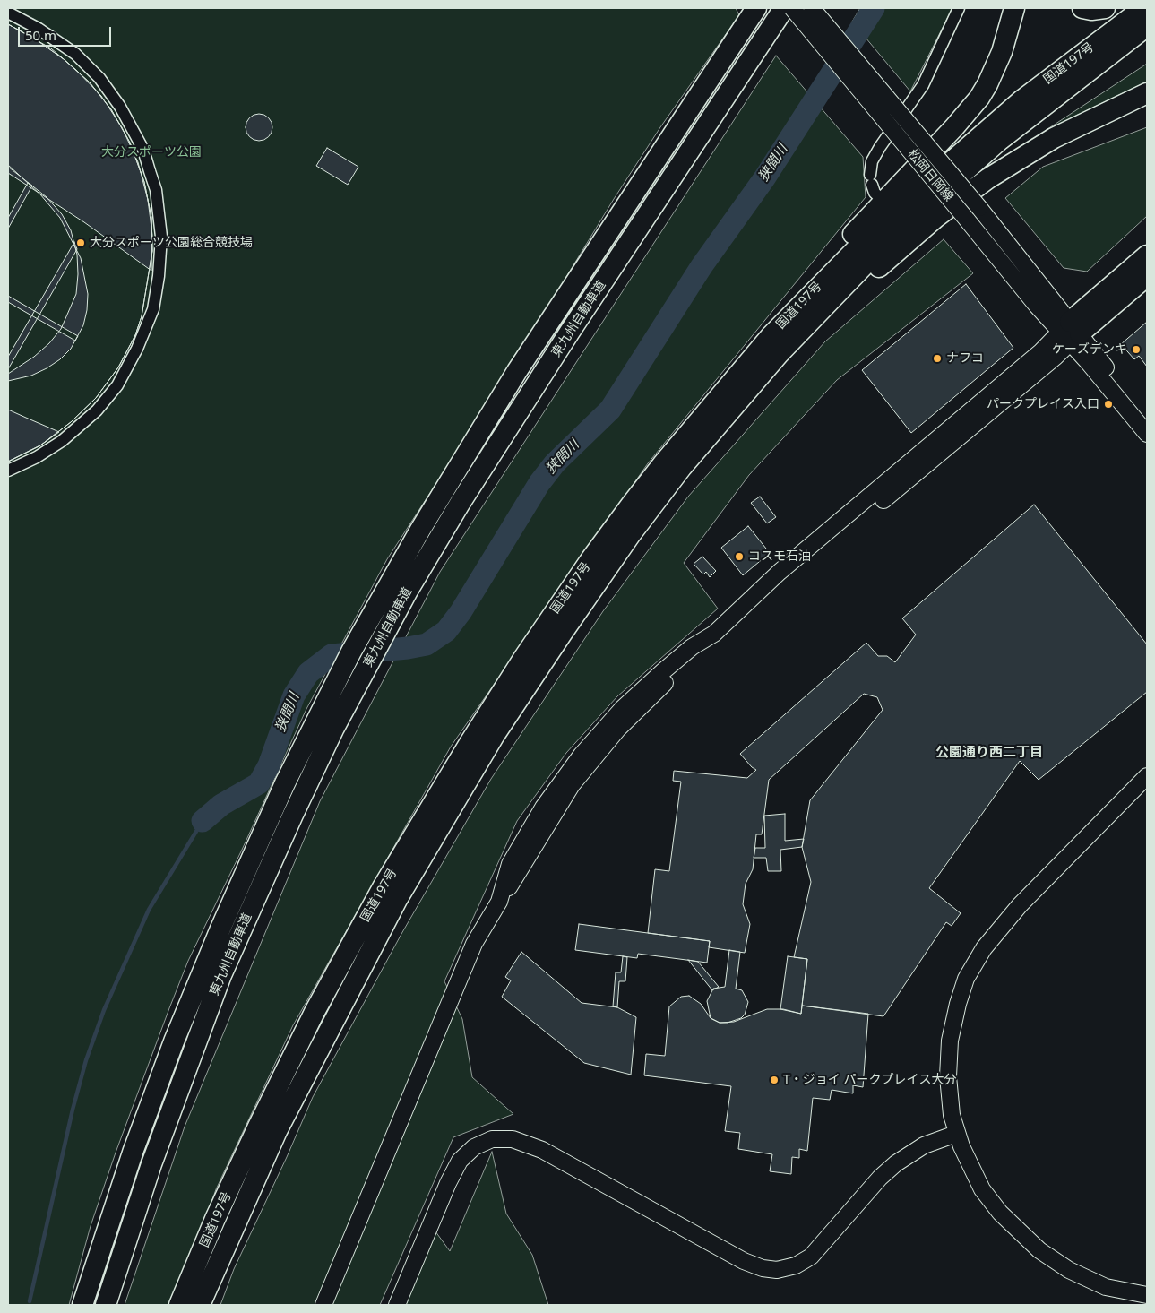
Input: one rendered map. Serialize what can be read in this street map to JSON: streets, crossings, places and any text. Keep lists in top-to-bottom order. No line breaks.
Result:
{"streets":{"highway":["国道197号","東九州自動車道"],"street":["松岡日岡線"]},"districts":["公園通り西二丁目"],"water":["狭間川"],"parks":["大分スポーツ公園"],"places":["大分スポーツ公園総合競技場","ケーズデンキ","ナフコ","パークプレイス入口","コスモ石油","T・ジョイ パークプレイス大分"],"scale_bar":"50 m"}
